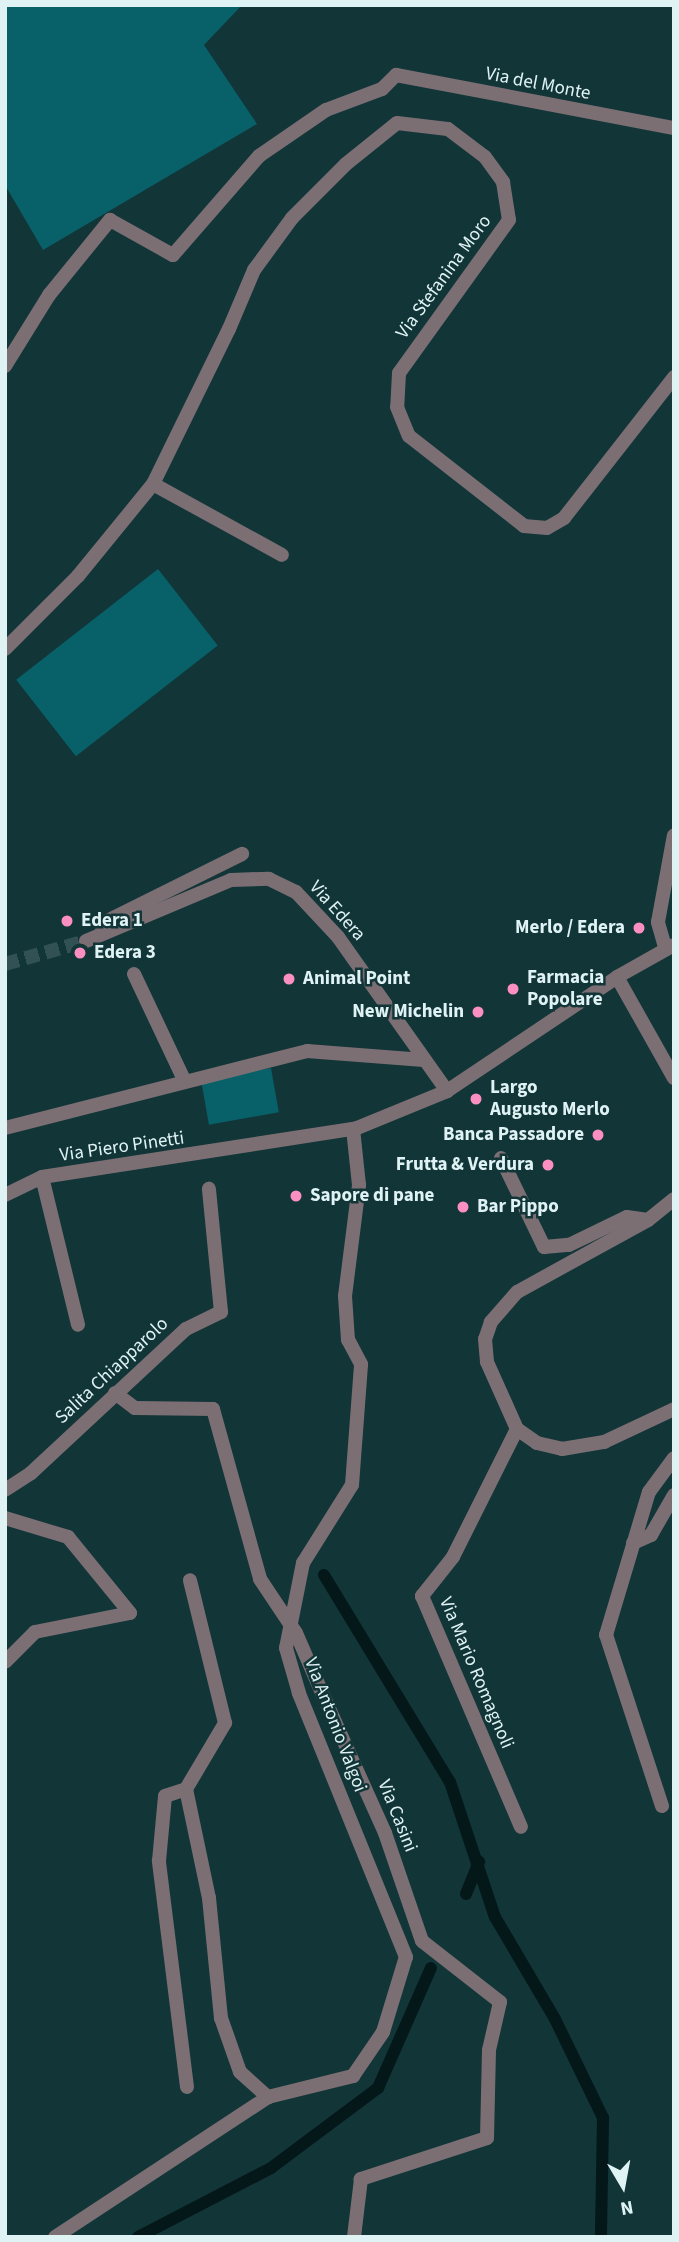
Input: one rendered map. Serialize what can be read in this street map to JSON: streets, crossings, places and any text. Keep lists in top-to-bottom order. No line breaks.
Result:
{"streets":{"street":["Via del Monte","Via Stefanina Moro","Via Edera","Via Piero Pinetti","Salita Chiapparolo","Via Mario Romagnoli","Via Antonio Valgoi","Via Casini"]},"crossings":[["Via Piero Pinetti","Via Antonio Valgoi"],["Salita Chiapparolo","Via Casini"]],"places":["Edera 1","Merlo / Edera","Edera 3","Animal Point","Farmacia Popolare","New Michelin","Largo Augusto Merlo","Banca Passadore","Frutta & Verdura","Sapore di pane","Bar Pippo"],"north":"bottom"}
